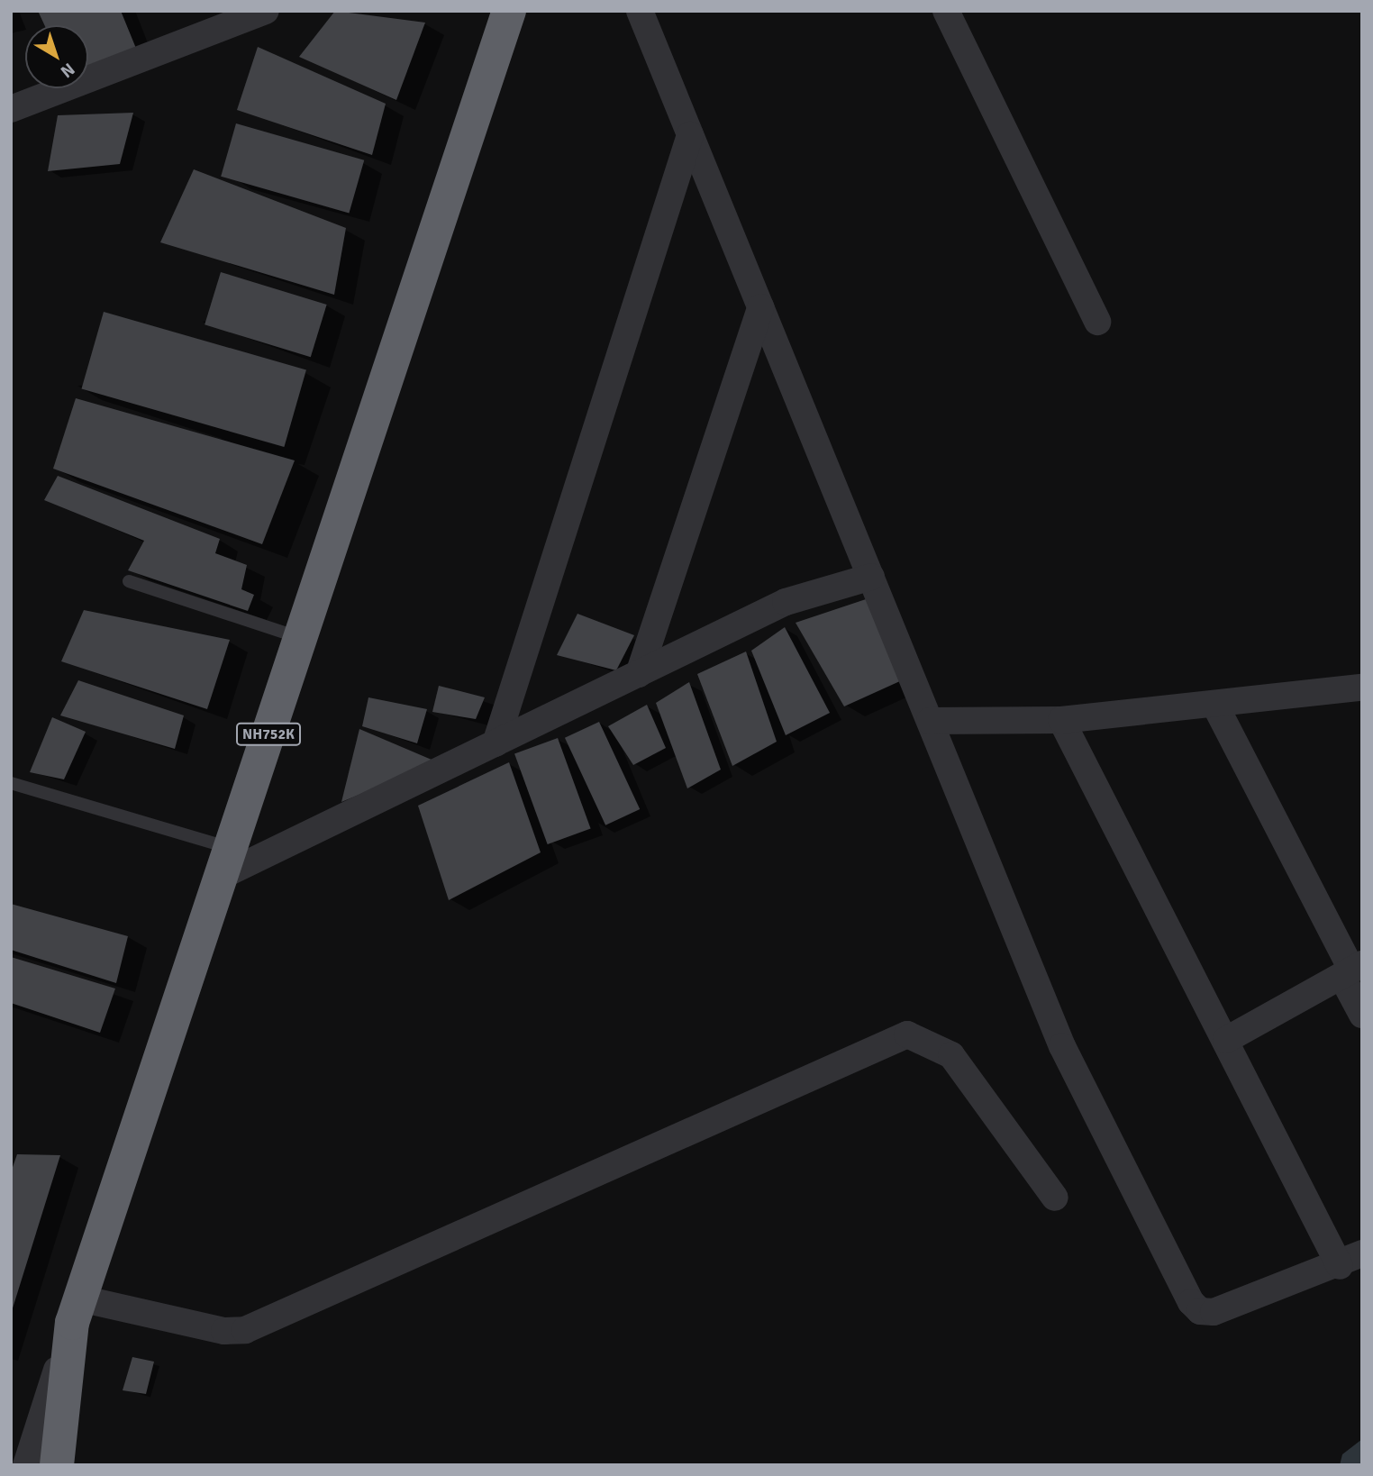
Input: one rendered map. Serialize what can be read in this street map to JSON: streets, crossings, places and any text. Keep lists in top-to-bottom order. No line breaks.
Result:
{"streets":{"highway":["NH752K"]},"north":"bottom right"}
